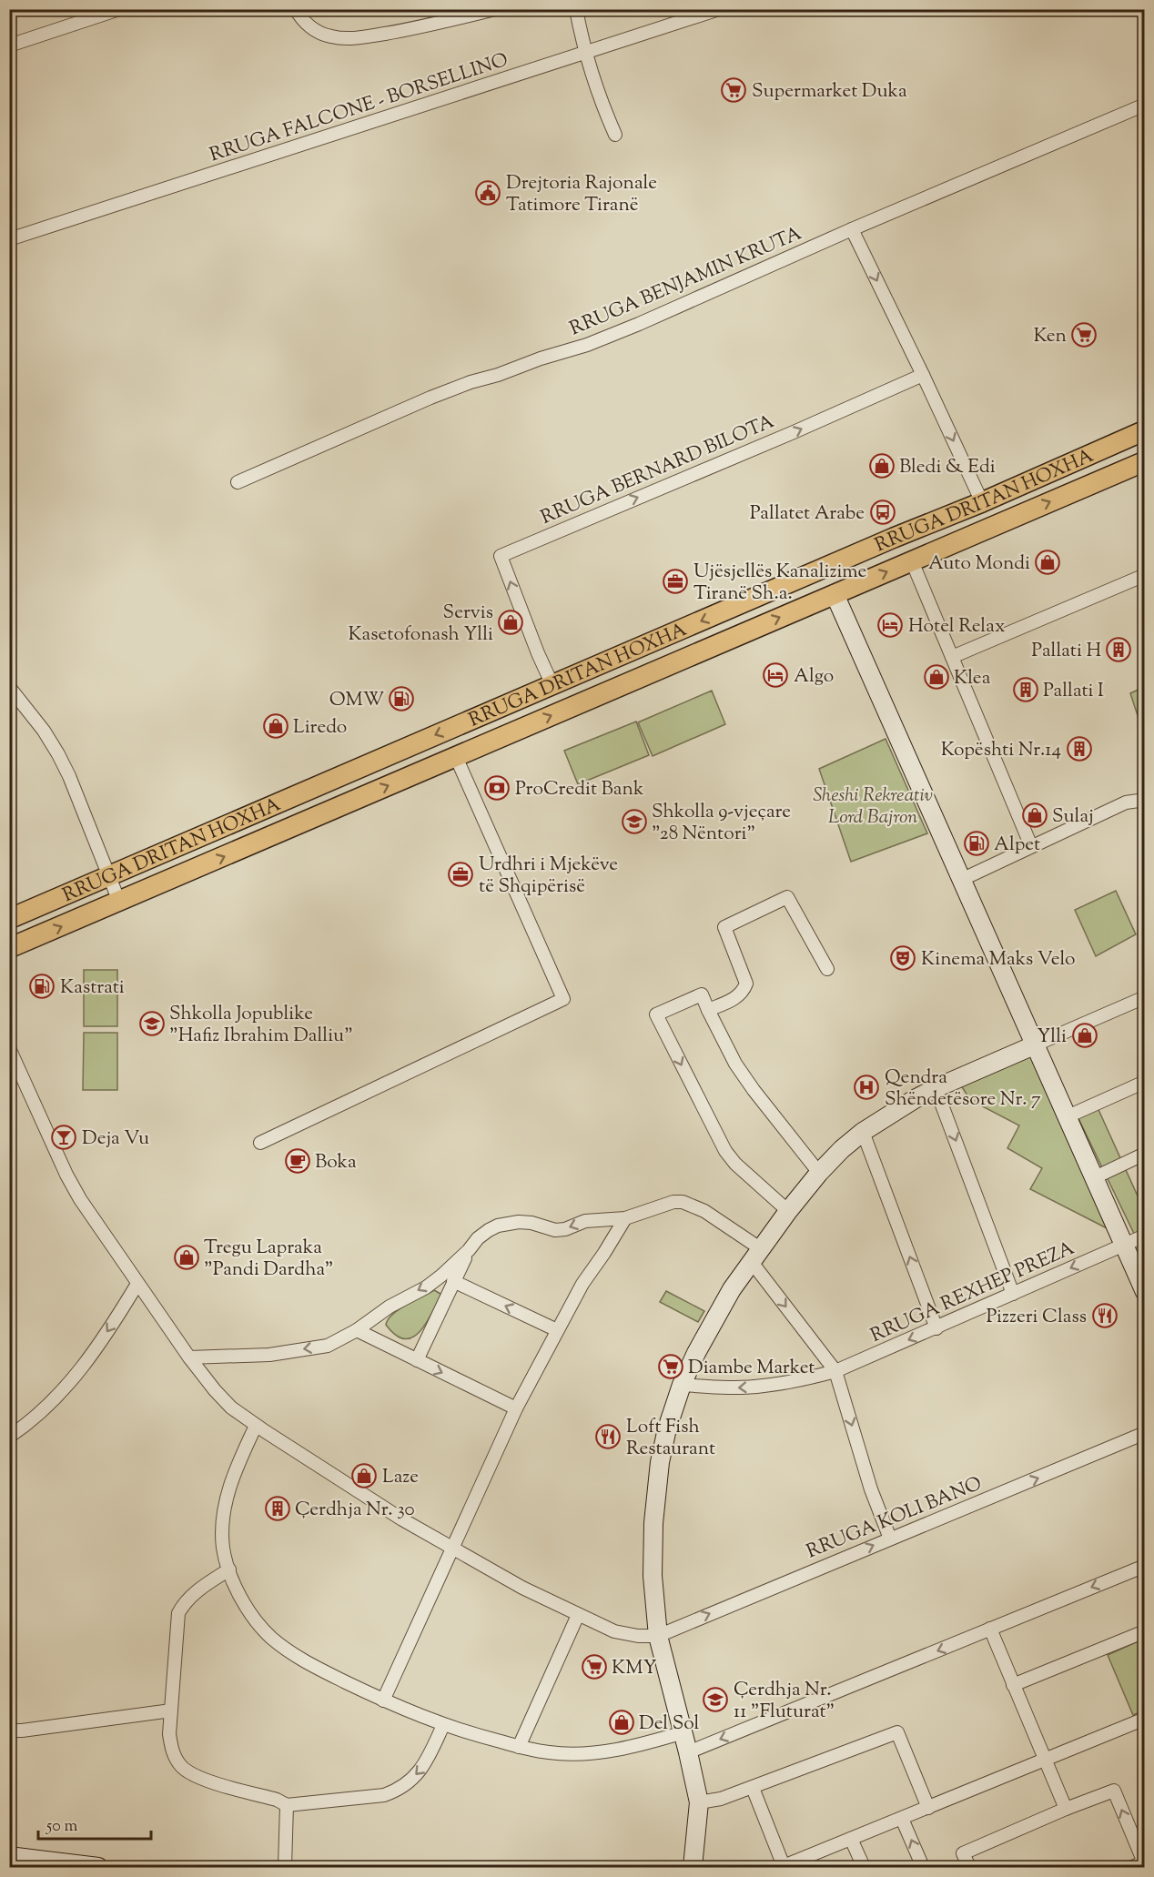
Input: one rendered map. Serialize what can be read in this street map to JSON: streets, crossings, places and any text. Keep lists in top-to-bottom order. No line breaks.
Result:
{"streets":{"main road":["RRUGA DRITAN HOXHA"],"street":["RRUGA FALCONE - BORSELLINO","RRUGA BENJAMIN KRUTA","RRUGA BERNARD BILOTA","RRUGA REXHEP PREZA","RRUGA KOLI BANO"]},"crossings":[["RRUGA BERNARD BILOTA","RRUGA DRITAN HOXHA"]],"one_way":["RRUGA BERNARD BILOTA","RRUGA REXHEP PREZA","RRUGA KOLI BANO"],"parks":["Sheshi Rekreativ Lord Bajron"],"places":{"supermarket":["Supermarket Duka","Ken","Diambe Market","KMY"],"public building":["Drejtoria Rajonale Tatimore Tiranë"],"shop":["Bledi & Edi","Auto Mondi","Servis Kasetofonash Ylli","Klea","Liredo","Sulaj","Ylli","Tregu Lapraka \"Pandi Dardha\"","Laze","Del Sol"],"bus stop":["Pallatet Arabe"],"office":["Ujësjellës Kanalizime Tiranë Sh.a.","Urdhri i Mjekëve të Shqipërisë"],"hotel":["Hotel Relax","Algo"],"building":["Pallati H","Pallati I","Kopështi Nr.14","Çerdhja Nr. 30"],"fuel station":["OMW","Alpet","Kastrati"],"bank":["ProCredit Bank"],"school or university":["Shkolla 9-vjeçare \"28 Nëntori\"","Shkolla Jopublike \"Hafiz Ibrahim Dalliu\"","Çerdhja Nr. 11 \"Fluturat\""],"theatre":["Kinema Maks Velo"],"hospital":["Qendra Shëndetësore Nr. 7"],"bar":["Deja Vu"],"cafe":["Boka"],"restaurant":["Pizzeri Class","Loft Fish Restaurant"]},"scale_bar":"50 m"}
